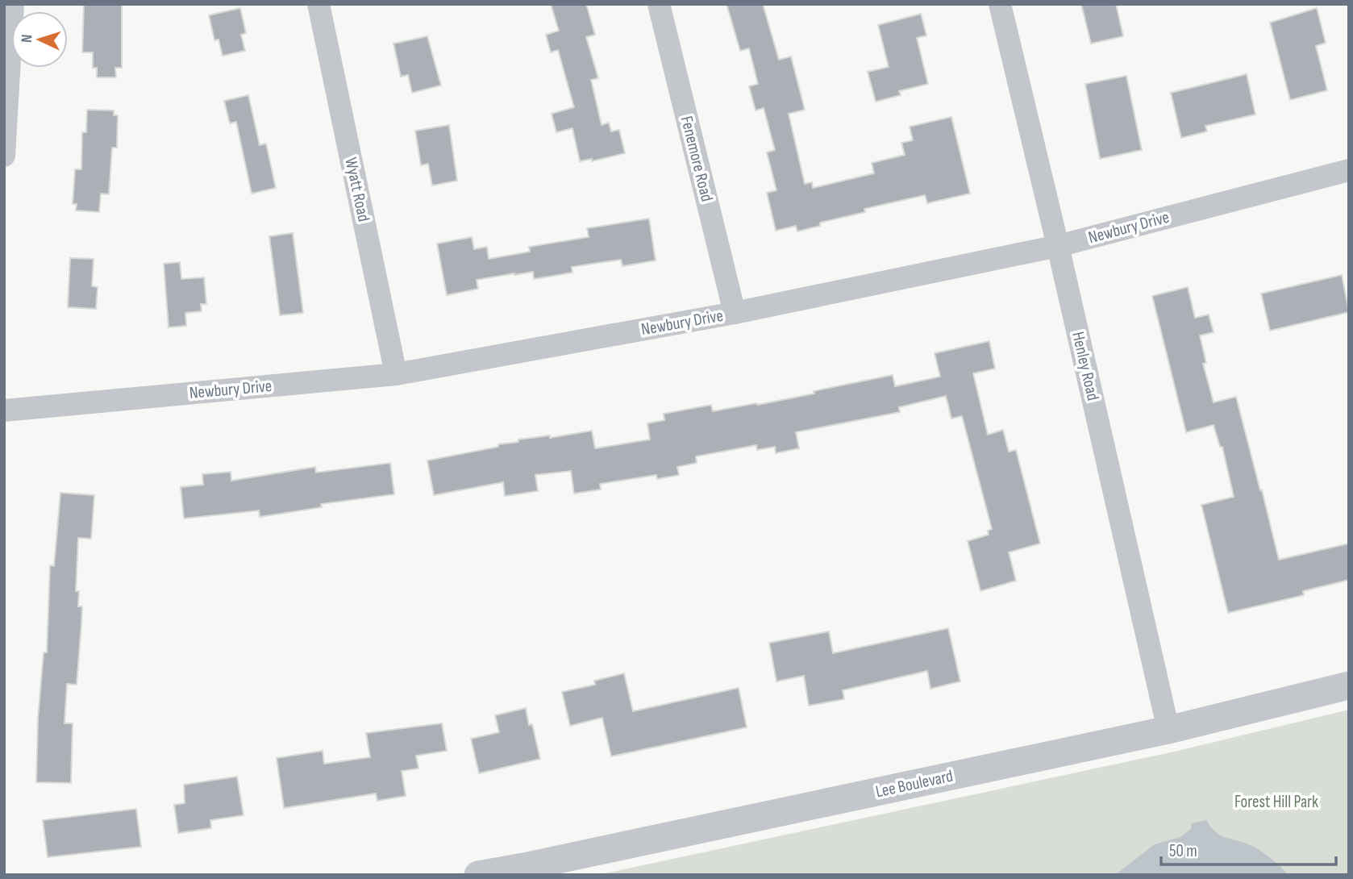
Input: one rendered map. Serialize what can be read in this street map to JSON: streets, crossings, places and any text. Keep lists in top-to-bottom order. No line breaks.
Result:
{"streets":{"street":["Fenemore Road","Wyatt Road","Newbury Drive","Henley Road","Lee Boulevard"]},"crossings":[["Fenemore Road","Newbury Drive"],["Wyatt Road","Newbury Drive"],["Newbury Drive","Henley Road"],["Henley Road","Lee Boulevard"]],"parks":["Forest Hill Park"],"scale_bar":"50 m","north":"left"}
